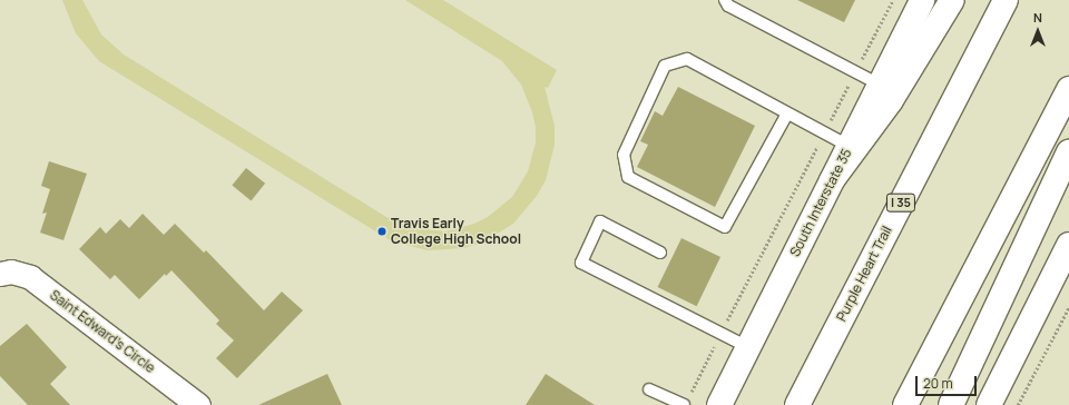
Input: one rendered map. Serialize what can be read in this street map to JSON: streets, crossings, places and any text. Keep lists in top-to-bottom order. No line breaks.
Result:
{"streets":{"main road":["South Interstate 35","I 35","Purple Heart Trail"],"street":["Saint Edward's Circle"]},"places":["Travis Early College High School"],"scale_bar":"20 m","north":"top"}
